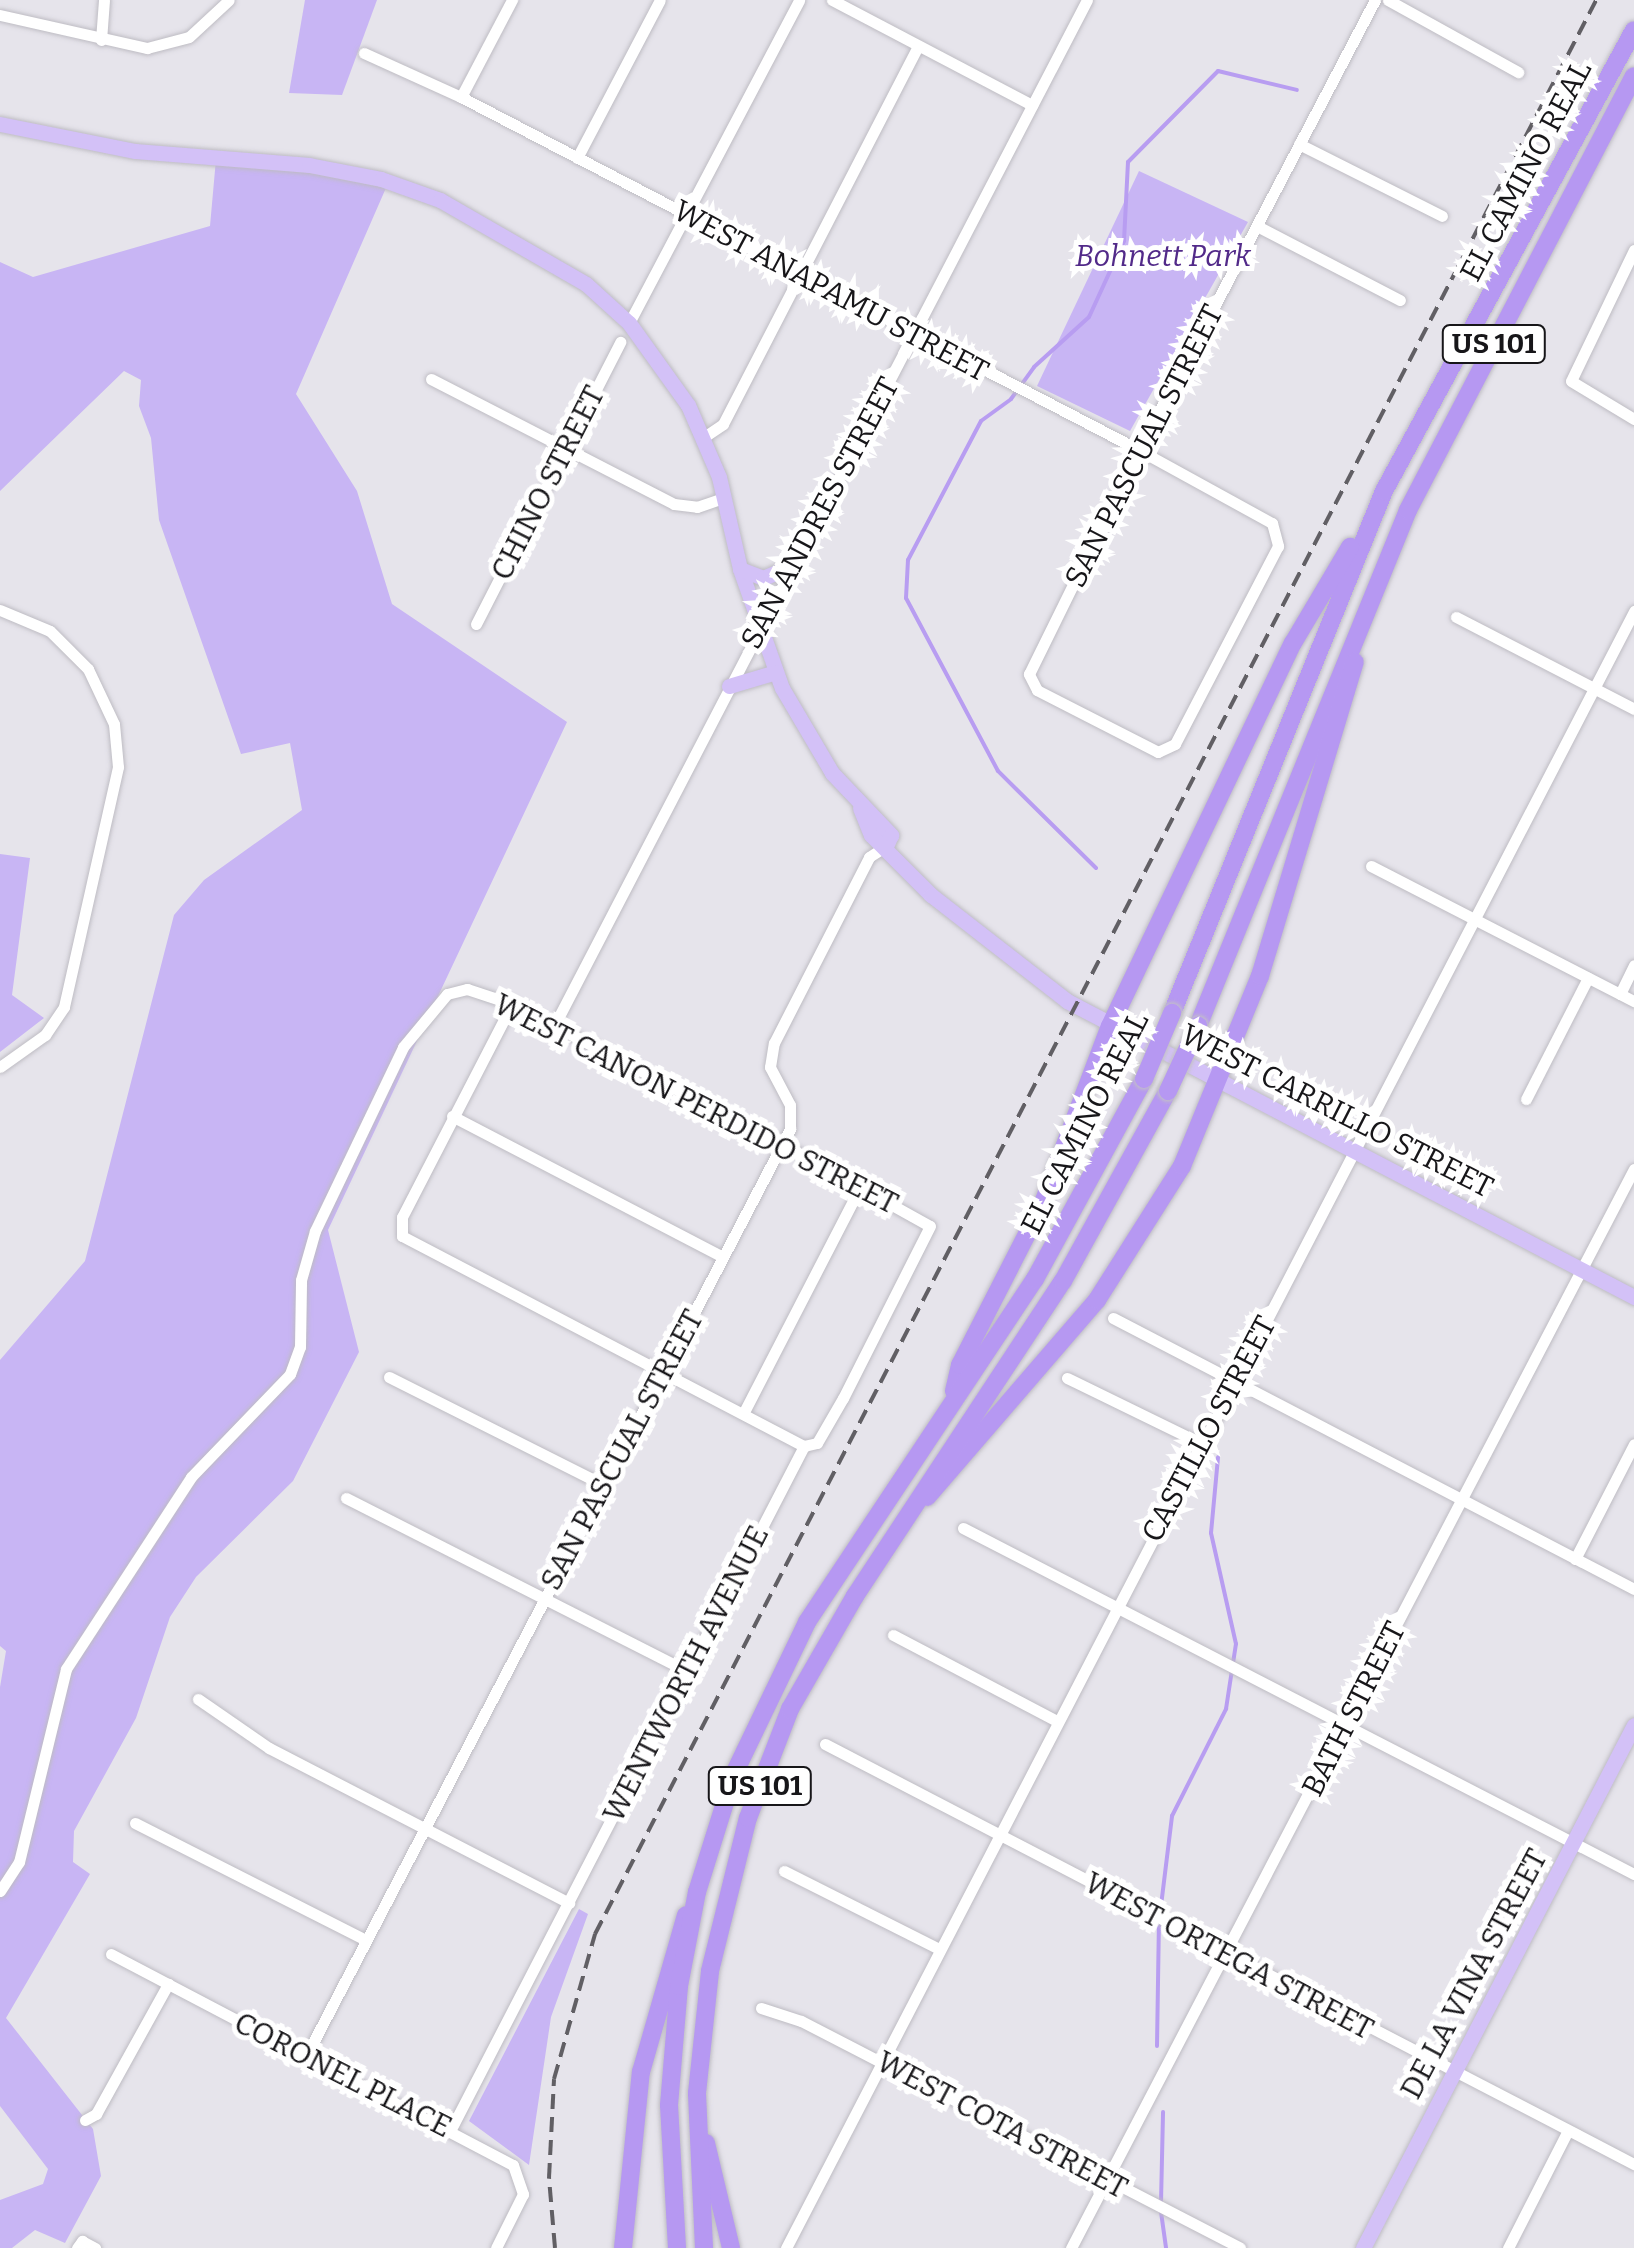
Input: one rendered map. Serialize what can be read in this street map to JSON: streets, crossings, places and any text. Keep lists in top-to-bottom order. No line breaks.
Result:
{"streets":{"highway":["EL CAMINO REAL","US 101"],"main road":["WEST CARRILLO STREET","DE LA VINA STREET"],"street":["WEST ANAPAMU STREET","SAN PASCUAL STREET","CHINO STREET","SAN ANDRES STREET","WEST CANON PERDIDO STREET","CASTILLO STREET","WENTWORTH AVENUE","BATH STREET","WEST ORTEGA STREET","CORONEL PLACE","WEST COTA STREET"]},"crossings":[["WEST ANAPAMU STREET","SAN PASCUAL STREET"],["WEST ANAPAMU STREET","SAN ANDRES STREET"],["SAN PASCUAL STREET","WEST CANON PERDIDO STREET"],["SAN PASCUAL STREET","WEST CARRILLO STREET"],["SAN PASCUAL STREET","CORONEL PLACE"],["SAN ANDRES STREET","WEST CANON PERDIDO STREET"],["SAN ANDRES STREET","WEST CARRILLO STREET"],["WEST CANON PERDIDO STREET","WENTWORTH AVENUE"],["WEST CARRILLO STREET","CASTILLO STREET"],["WEST CARRILLO STREET","BATH STREET"],["CASTILLO STREET","WEST ORTEGA STREET"],["CASTILLO STREET","WEST COTA STREET"],["WENTWORTH AVENUE","CORONEL PLACE"],["BATH STREET","WEST ORTEGA STREET"],["BATH STREET","WEST COTA STREET"],["WEST ORTEGA STREET","DE LA VINA STREET"]],"parks":["Bohnett Park"]}
